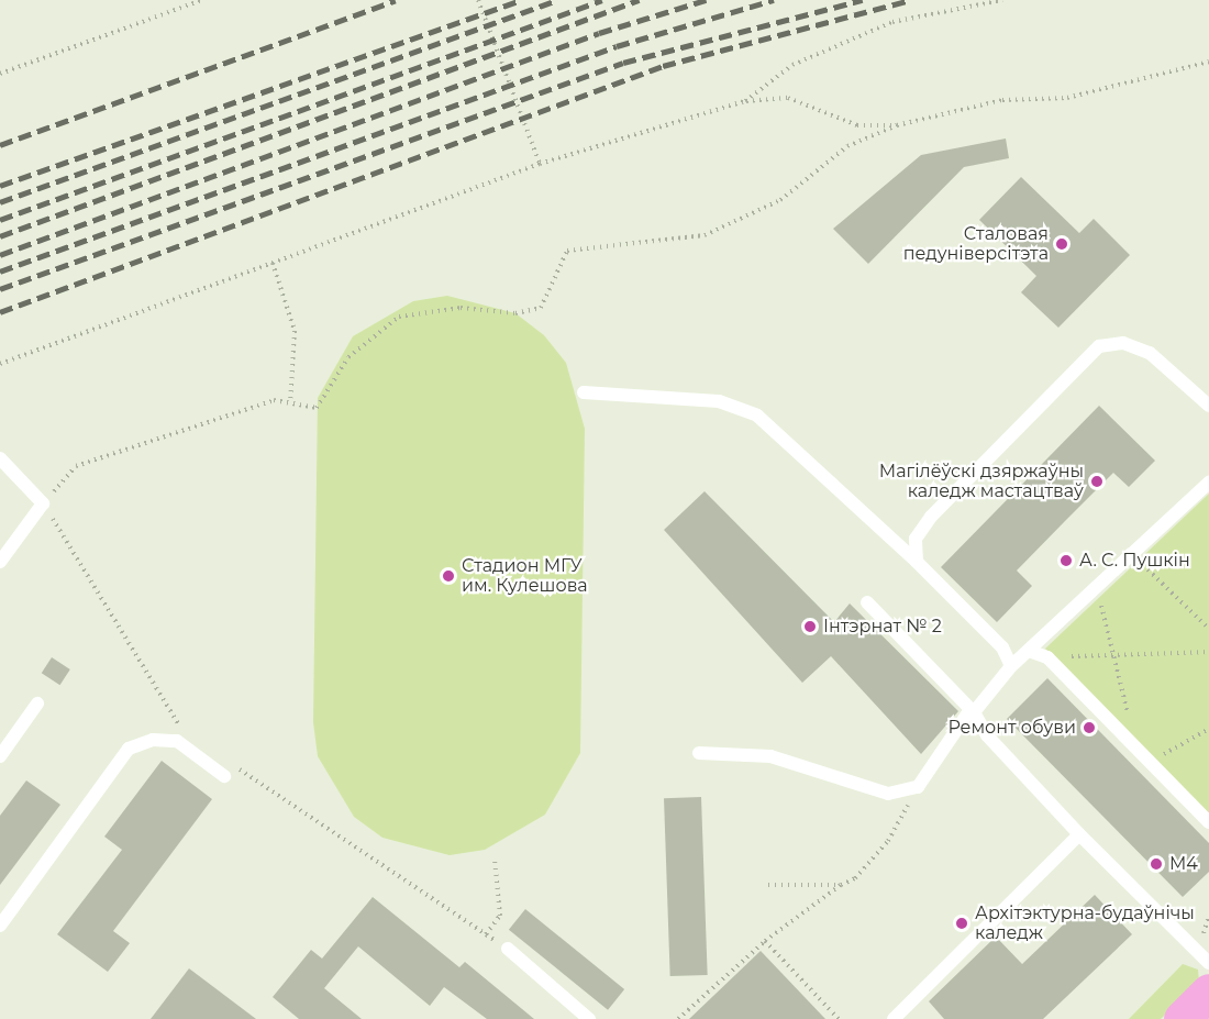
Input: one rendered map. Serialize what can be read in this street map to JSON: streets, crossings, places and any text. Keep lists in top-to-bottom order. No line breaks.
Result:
{"places":["Сталовая педуніверсітэта","Магілёўскі дзяржаўны каледж мастацтваў","А. С. Пушкін","Стадион МГУ им. Кулешова","Інтэрнат № 2","Ремонт обуви","M4","Архітэктурна-будаўнічы каледж"]}
